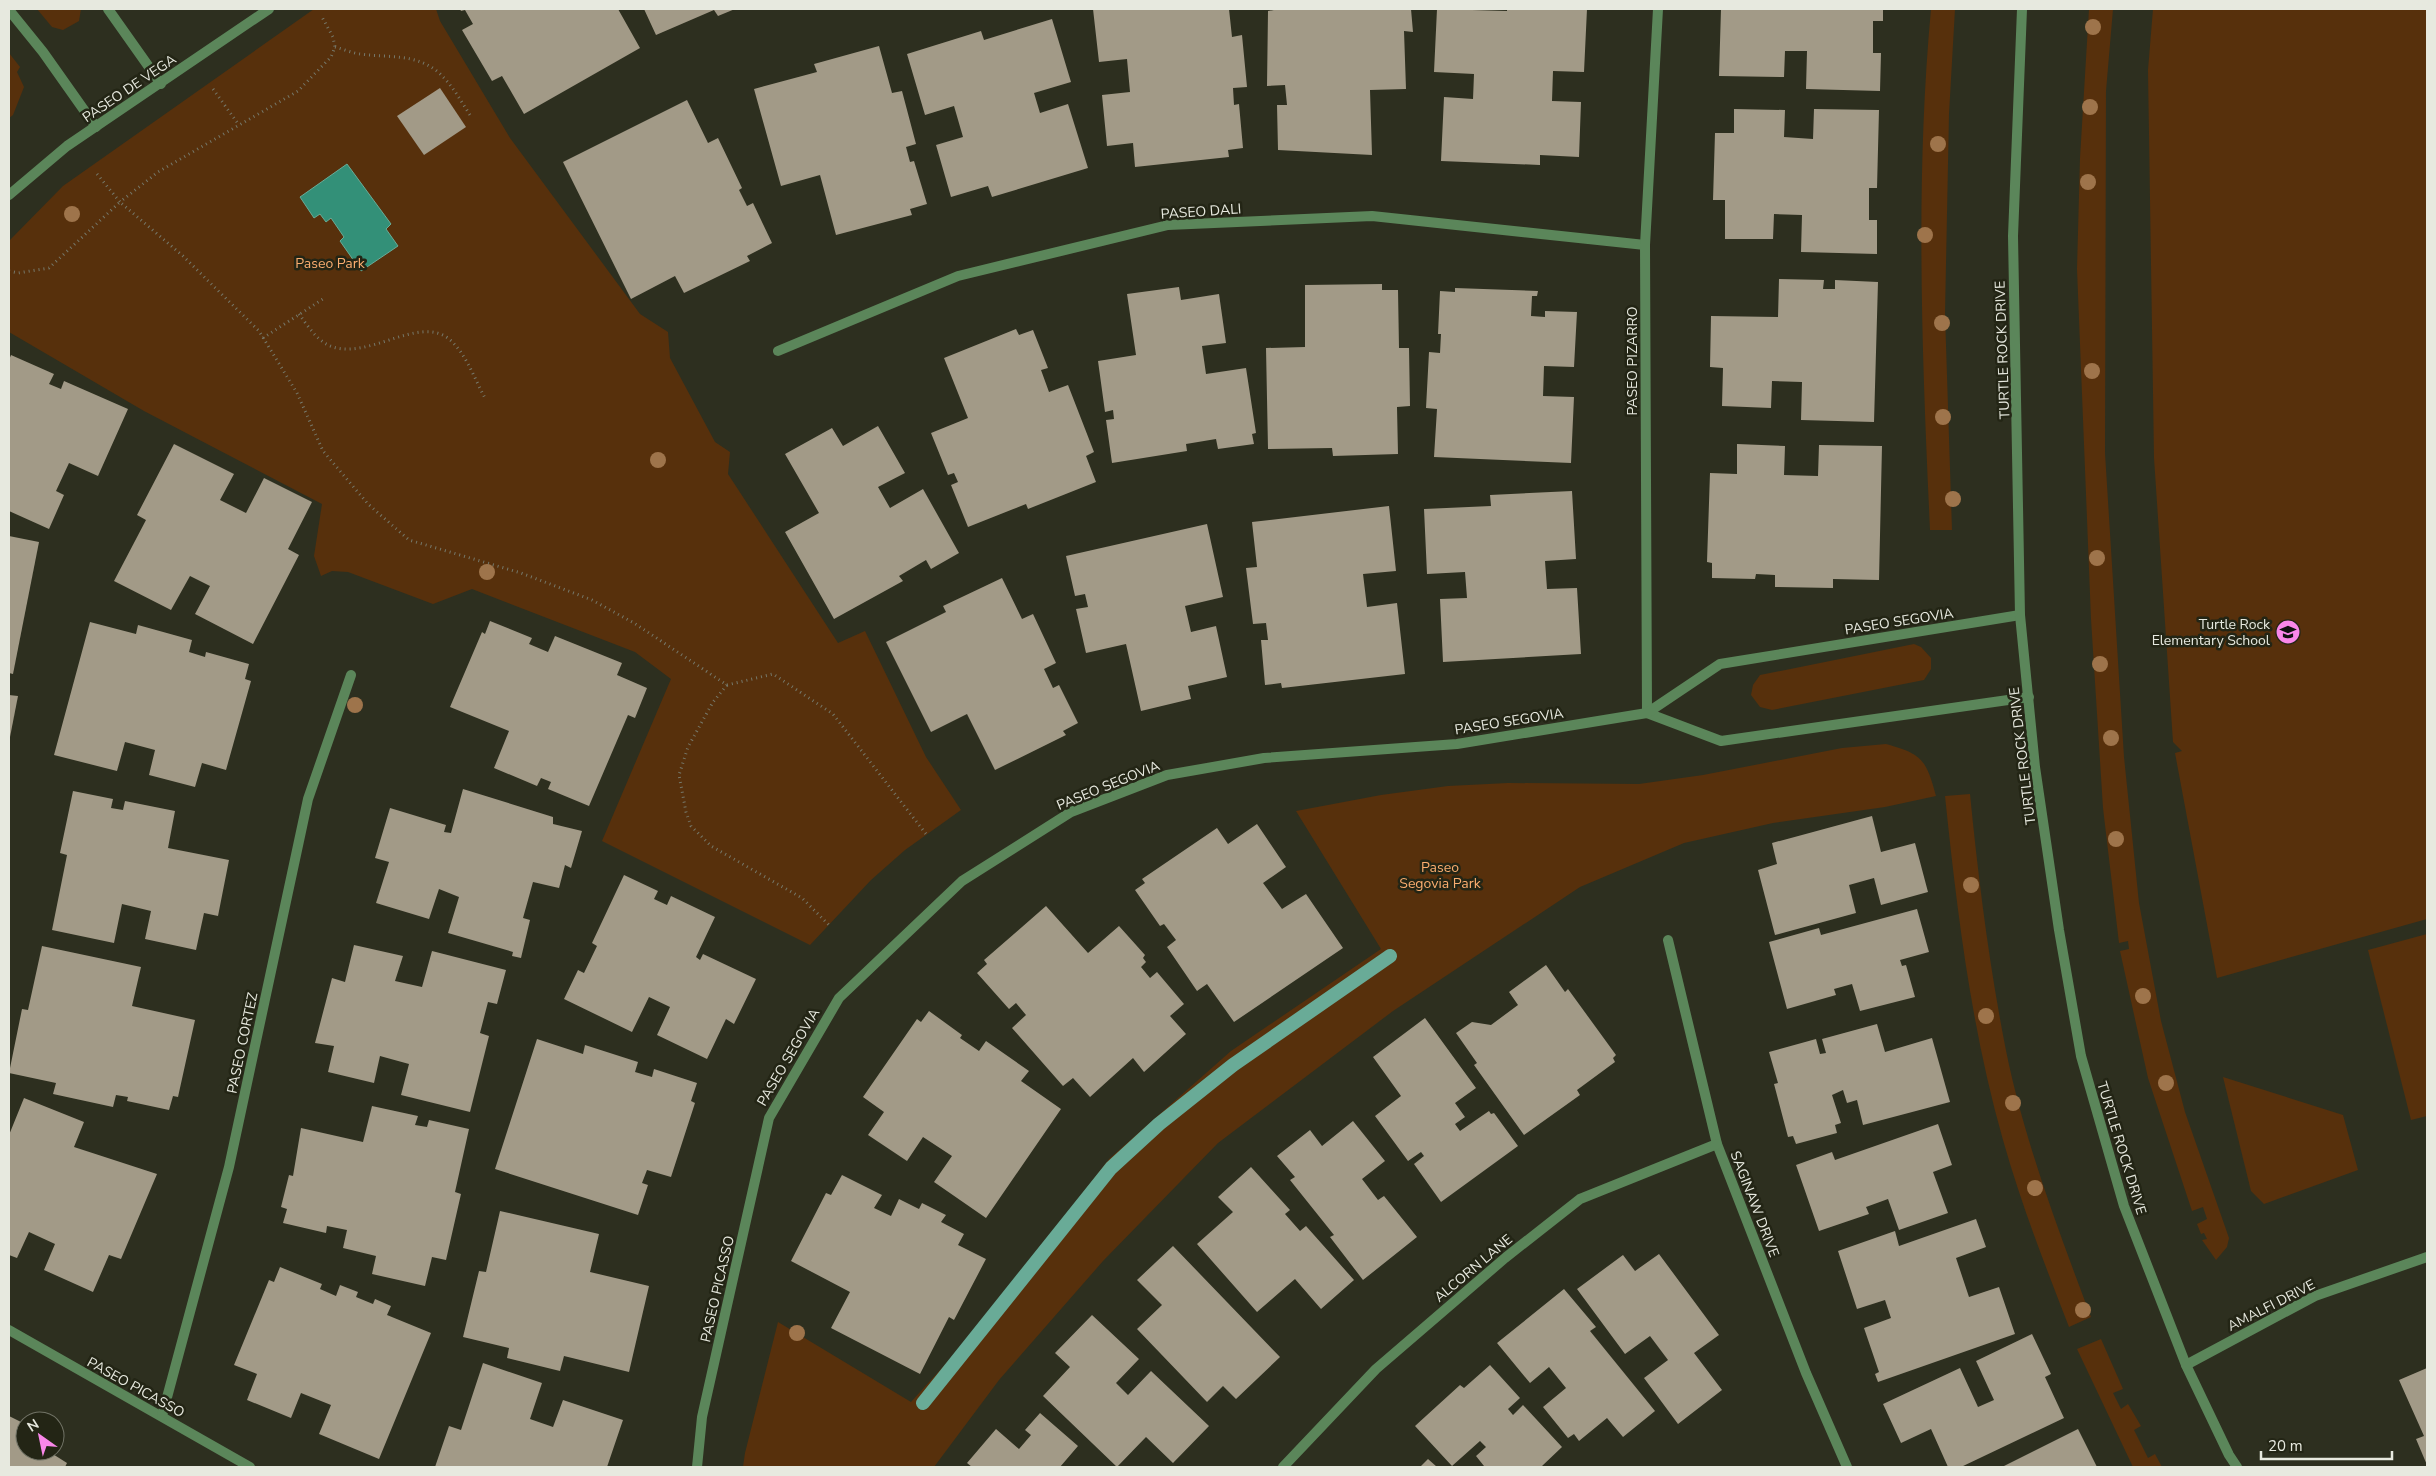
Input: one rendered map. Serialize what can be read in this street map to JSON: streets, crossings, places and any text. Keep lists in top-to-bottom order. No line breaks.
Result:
{"streets":{"street":["PASEO DE VEGA","PASEO DALI","TURTLE ROCK DRIVE","PASEO PIZARRO","PASEO SEGOVIA","PASEO CORTEZ","SAGINAW DRIVE","ALCORN LANE","PASEO PICASSO","AMALFI DRIVE"]},"crossings":[["PASEO DALI","PASEO PIZARRO"],["TURTLE ROCK DRIVE","PASEO SEGOVIA"],["TURTLE ROCK DRIVE","AMALFI DRIVE"],["PASEO PIZARRO","PASEO SEGOVIA"],["PASEO SEGOVIA","PASEO PICASSO"],["PASEO CORTEZ","PASEO PICASSO"],["SAGINAW DRIVE","ALCORN LANE"]],"parks":["Paseo Park","Paseo Segovia Park"],"places":{"school or university":["Turtle Rock Elementary School"]},"scale_bar":"20 m","north":"top left"}
